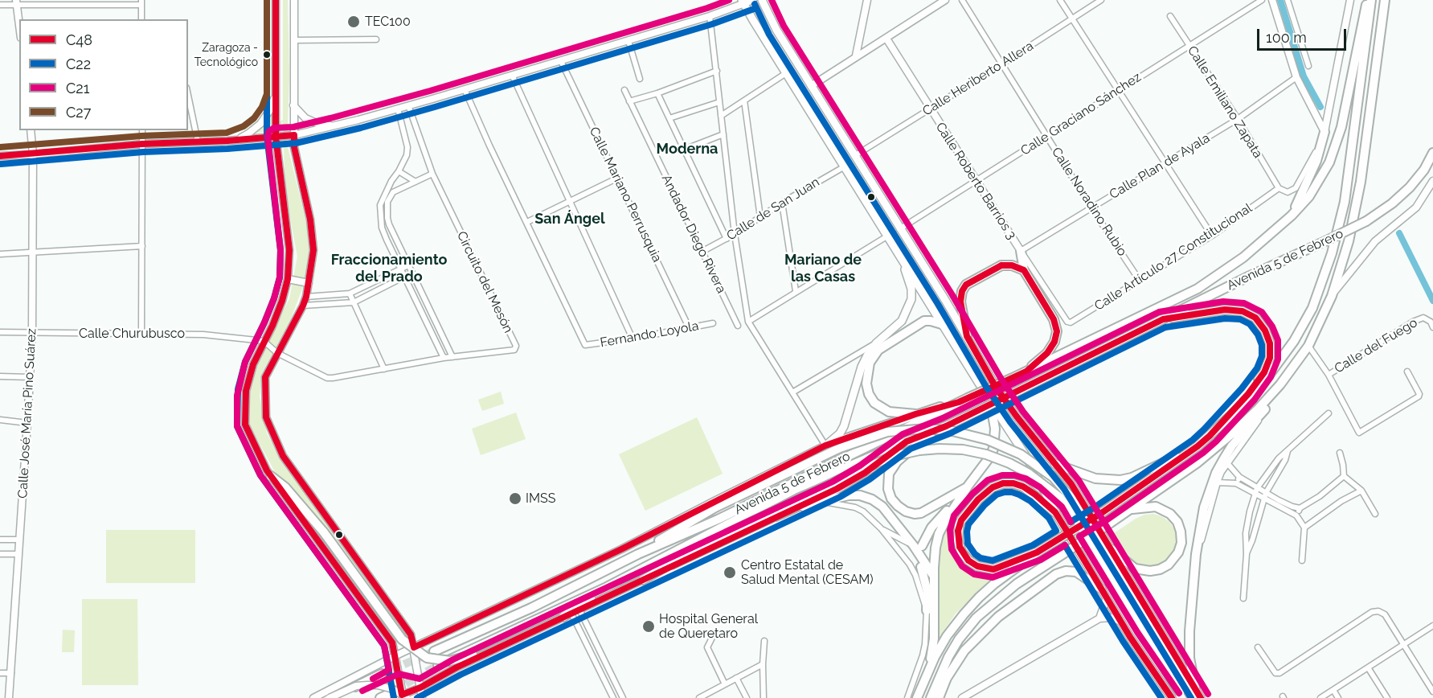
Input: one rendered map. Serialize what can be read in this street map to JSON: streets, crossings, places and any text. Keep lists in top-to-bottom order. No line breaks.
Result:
{"streets":{"highway":["Avenida 5 de Febrero"],"main road":["Calle Roberto Barrios 3","Calle José María Pino Suárez"],"street":["Calle Heriberto Allera","Calle Emiliano Zapata","Calle Graciano Sánchez","Calle Plan de Ayala","Calle Mariano Perrusquia","Calle Noradino Rubio","Calle de San Juan","Andador Diego Rivera","Calle Artículo 27 Constitucional","Circuito del Mesón","Calle Churubusco","Fernando Loyola","Calle del Fuego"]},"crossings":[["Calle Heriberto Allera","Calle Roberto Barrios 3"],["Calle Heriberto Allera","Calle Noradino Rubio"],["Calle Emiliano Zapata","Calle Graciano Sánchez"],["Calle Emiliano Zapata","Calle Plan de Ayala"],["Calle Emiliano Zapata","Calle Artículo 27 Constitucional"],["Calle Graciano Sánchez","Calle Roberto Barrios 3"],["Calle Graciano Sánchez","Calle Noradino Rubio"],["Calle Plan de Ayala","Calle Roberto Barrios 3"],["Calle Plan de Ayala","Calle Noradino Rubio"],["Calle Roberto Barrios 3","Calle Artículo 27 Constitucional"],["Calle Mariano Perrusquia","Fernando Loyola"],["Calle Noradino Rubio","Calle Artículo 27 Constitucional"],["Calle de San Juan","Andador Diego Rivera"],["Circuito del Mesón","Calle Churubusco"],["Calle Churubusco","Calle José María Pino Suárez"]],"districts":["Moderna","San Ángel","Fraccionamiento del Prado","Mariano de las Casas"],"places":["TEC100","Zaragoza - Tecnológico","IMSS","Centro Estatal de Salud Mental (CESAM)","Hospital General de Queretaro"],"lines":["transit line C48","transit line C22","transit line C21","transit line C27"],"legend":["C48","C22","C21","C27"],"scale_bar":"100 m"}
